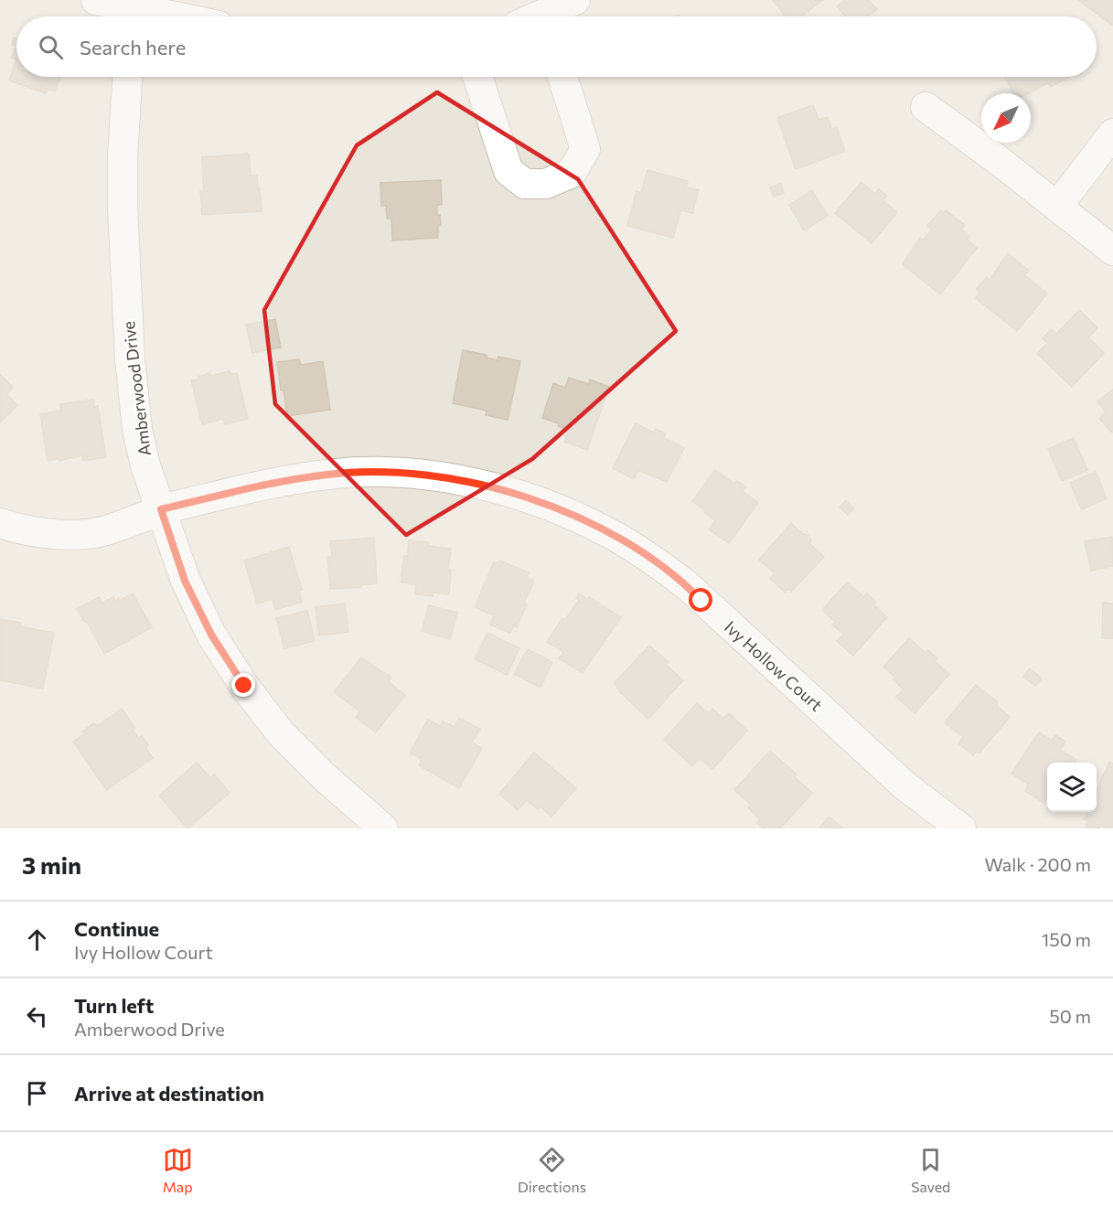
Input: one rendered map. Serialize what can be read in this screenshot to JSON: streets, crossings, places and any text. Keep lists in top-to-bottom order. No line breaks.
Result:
{"streets":{"street":["Amberwood Drive","Ivy Hollow Court"]},"crossings":[["Amberwood Drive","Ivy Hollow Court"]],"north":"bottom left","page":{"search":"Search here","heading":["3 min","Walk · 200 m"],"list":[["Continue","Ivy Hollow Court","150 m"],["Turn left","Amberwood Drive","50 m"],"Arrive at destination"],"nav":["Map","Directions","Saved"]}}
